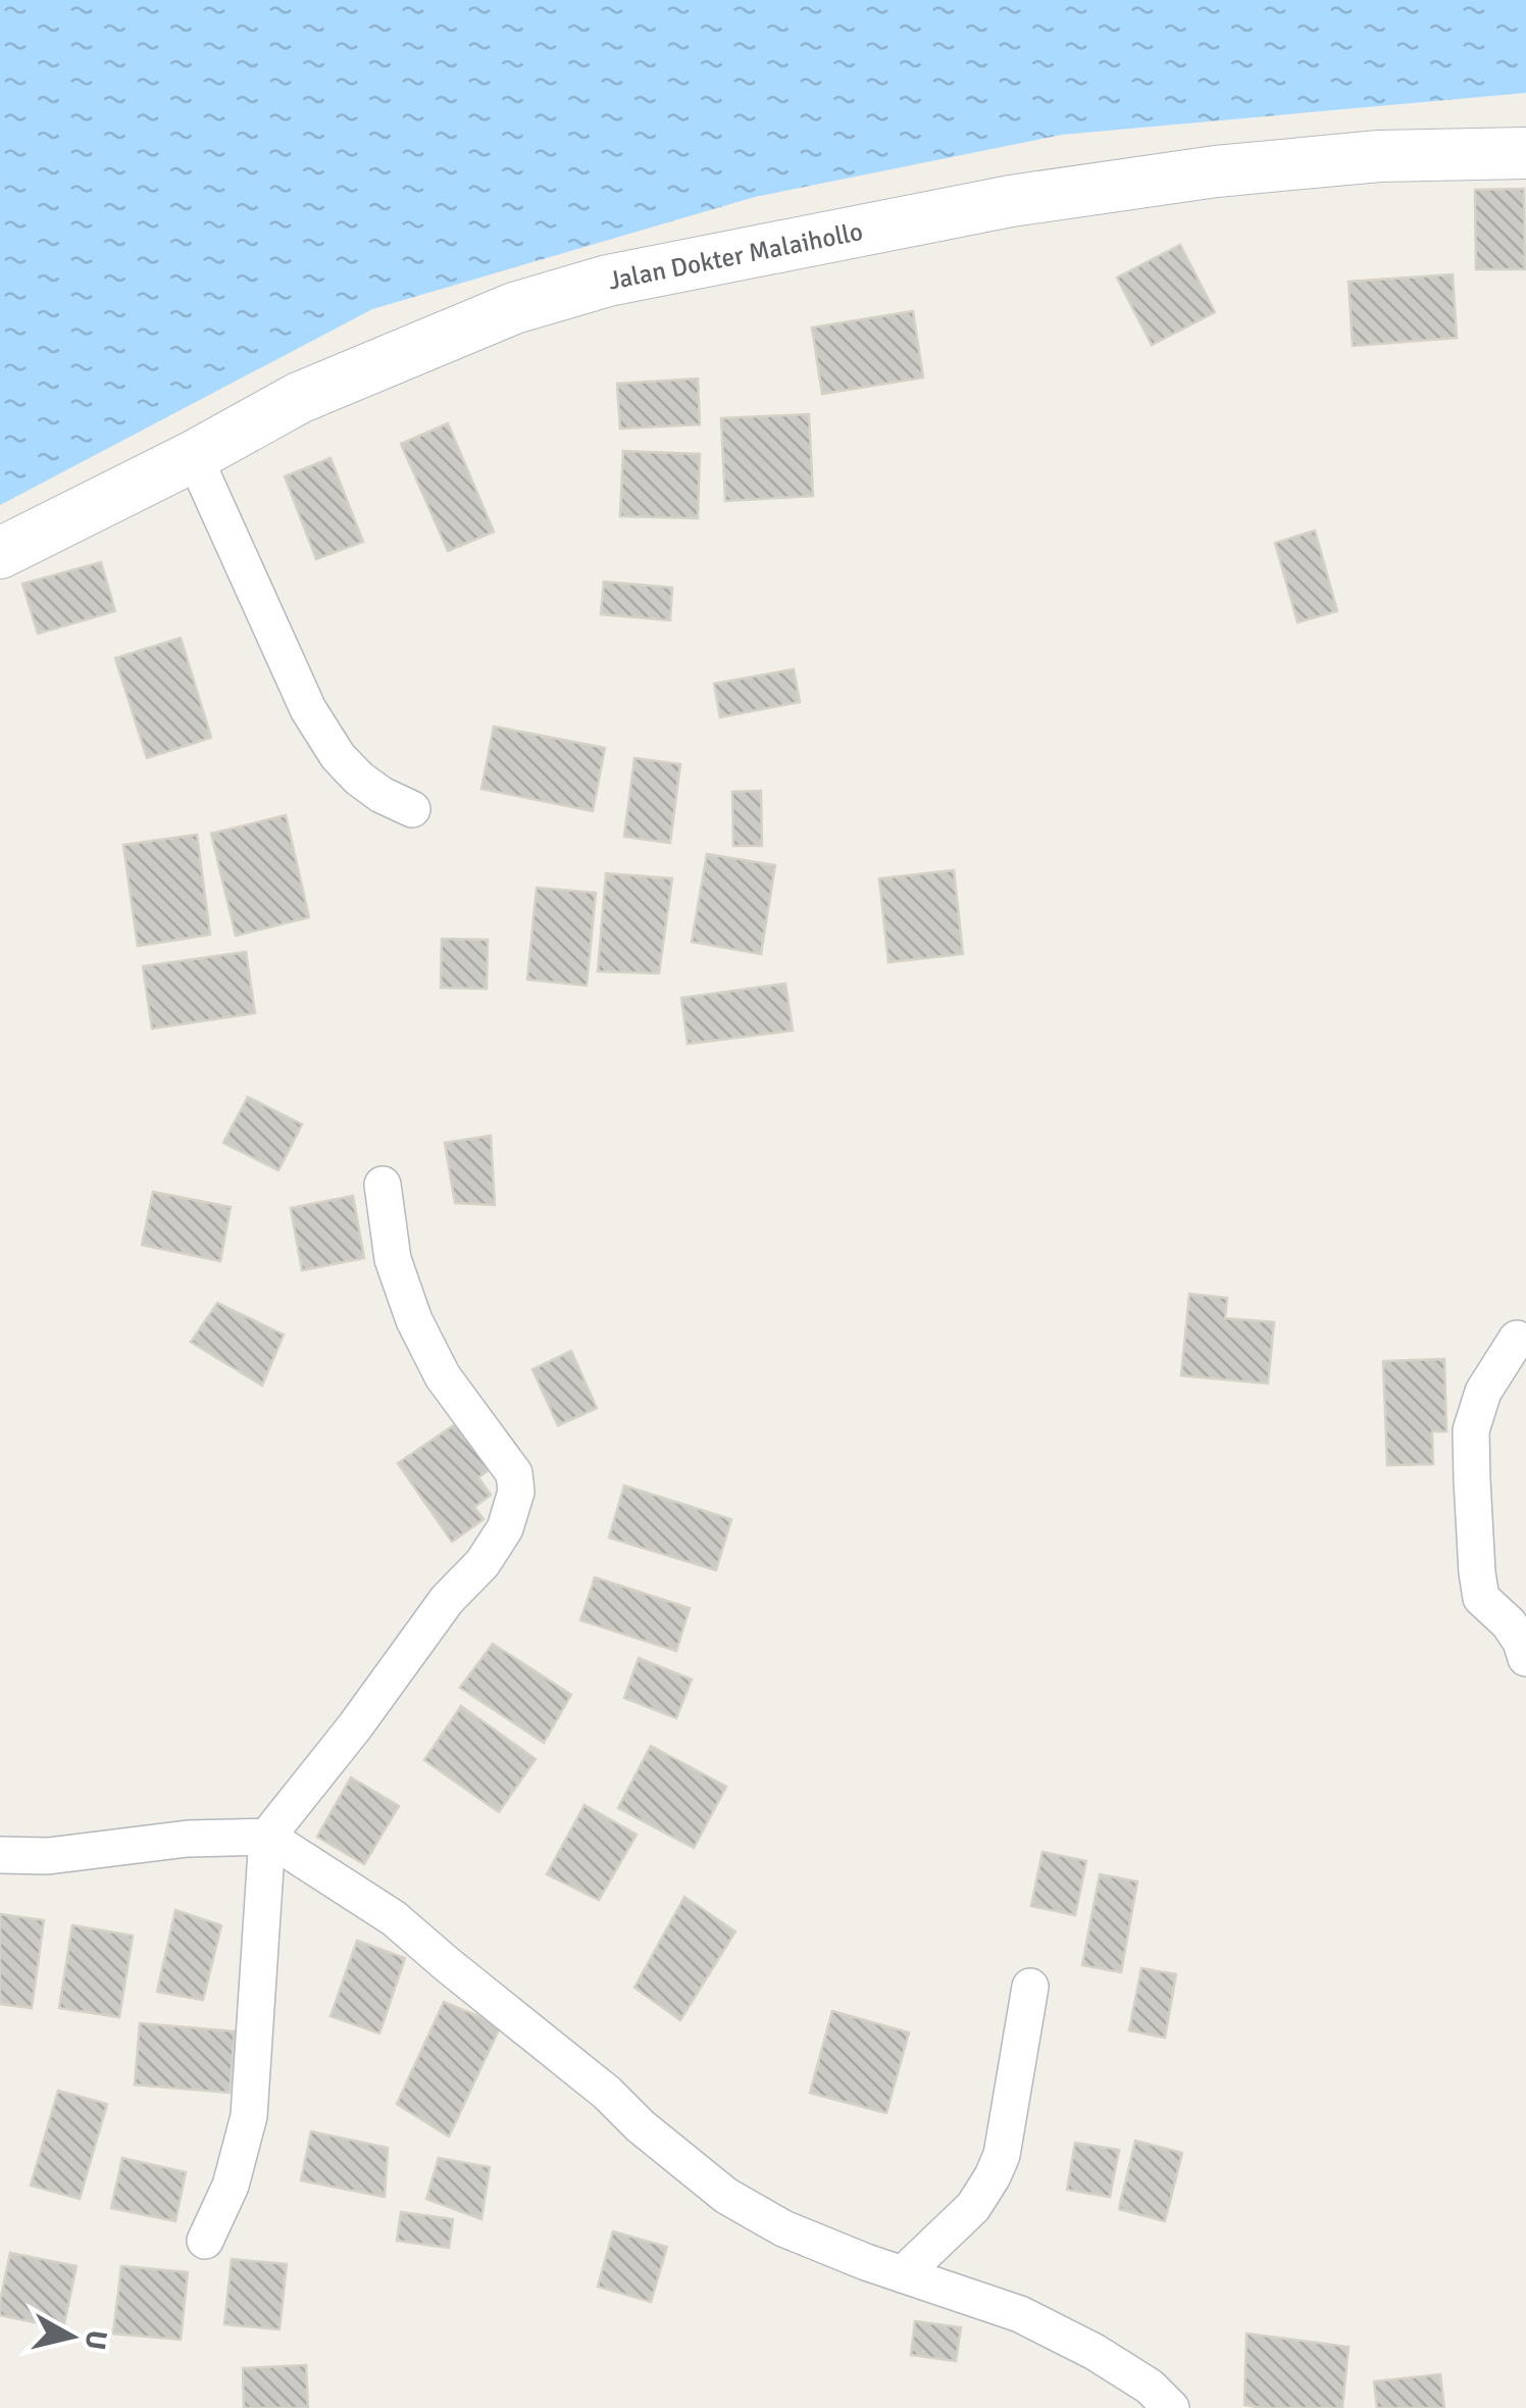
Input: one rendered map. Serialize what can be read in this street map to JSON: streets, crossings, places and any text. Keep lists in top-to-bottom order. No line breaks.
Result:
{"streets":{"main road":["Jalan Dokter Malaihollo"]},"north":"right"}
